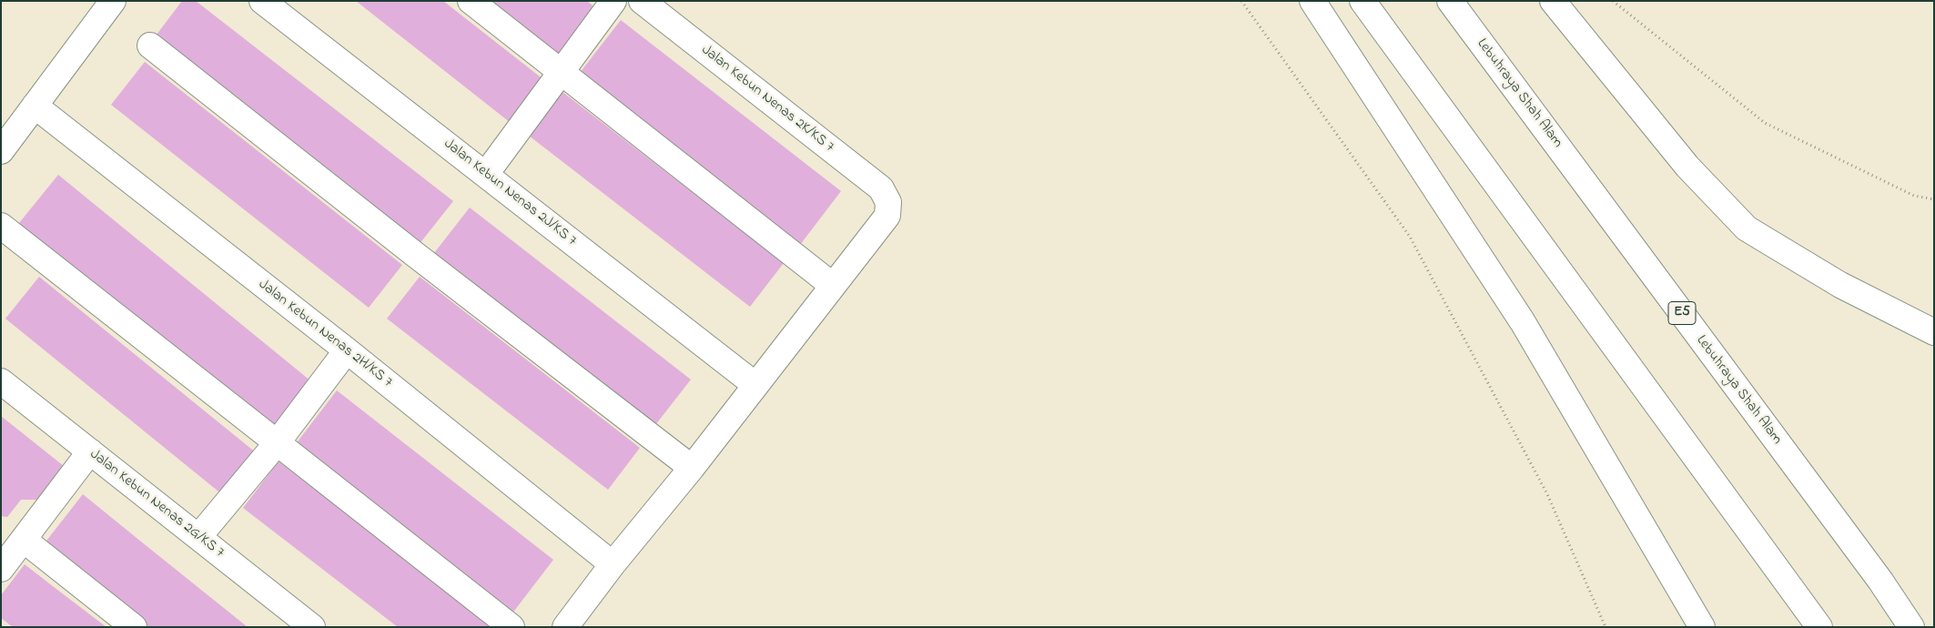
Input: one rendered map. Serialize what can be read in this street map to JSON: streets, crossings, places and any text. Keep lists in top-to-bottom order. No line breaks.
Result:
{"streets":{"main road":["Lebuhraya Shah Alam","Jalan Kebun Nenas 2K/KS 7","Jalan Kebun Nenas 2J/KS 7","E5","Jalan Kebun Nenas 2H/KS 7","Jalan Kebun Nenas 2G/KS 7"]}}
